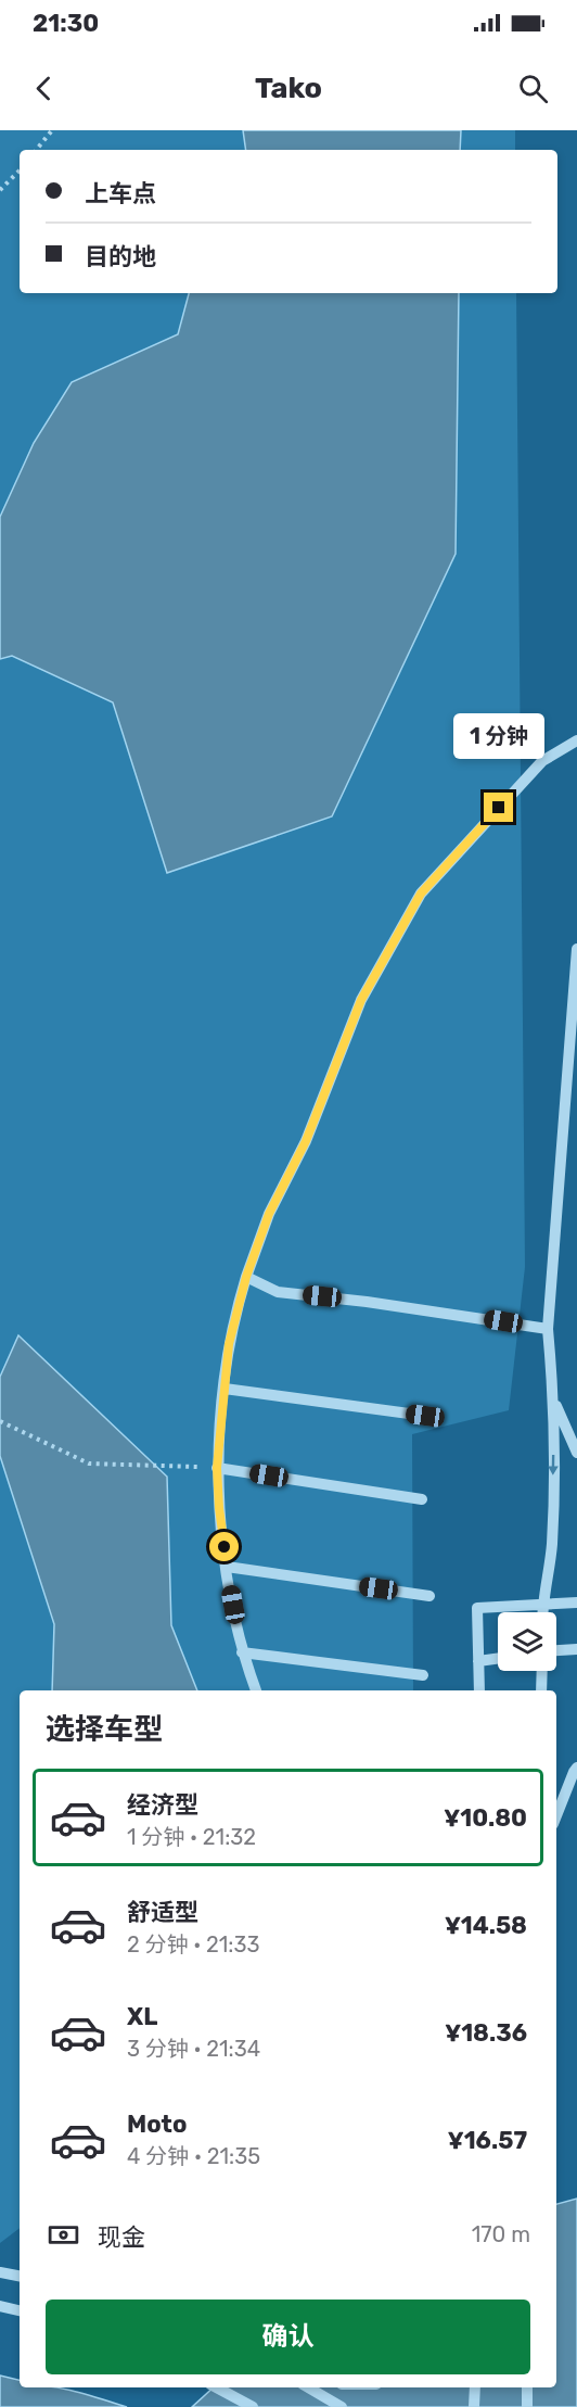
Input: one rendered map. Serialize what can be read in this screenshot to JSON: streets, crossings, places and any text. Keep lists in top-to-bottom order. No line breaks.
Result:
{"page":{"status":"21:30","header":"Tako","banner":["上车点","目的地"],"bubble":"1 分钟","heading":"选择车型","list":[{"name":"经济型","note":"1 分钟 · 21:32","value":"¥10.80"},{"name":"舒适型","note":"2 分钟 · 21:33","value":"¥14.58"},{"name":"XL","note":"3 分钟 · 21:34","value":"¥18.36"},{"name":"Moto","note":"4 分钟 · 21:35","value":"¥16.57"}],"pay":["现金","170 m"],"buttons":"确认"}}
